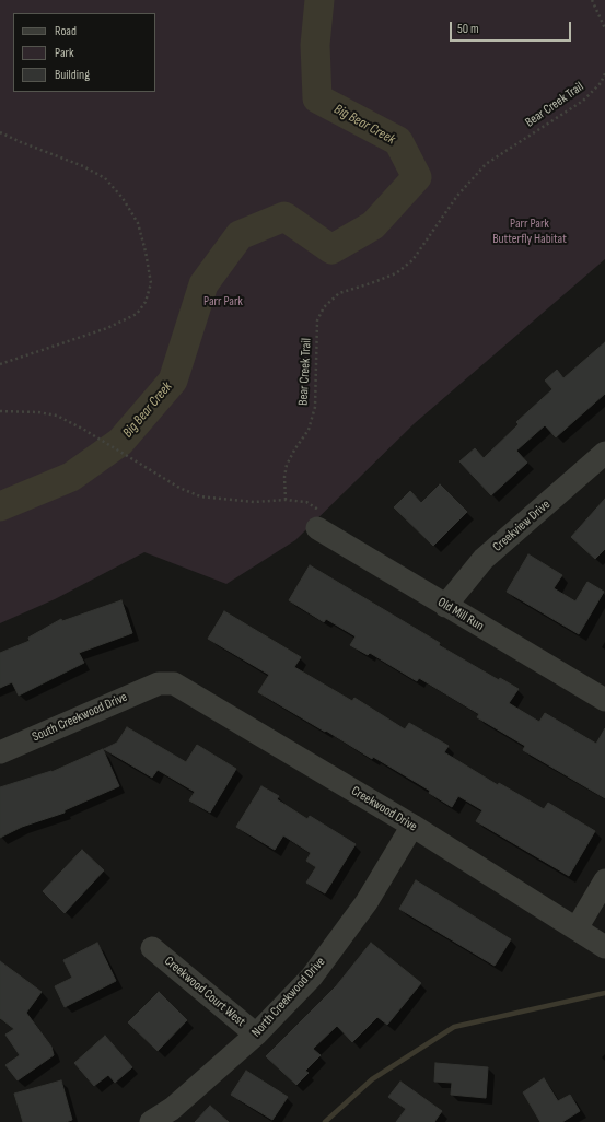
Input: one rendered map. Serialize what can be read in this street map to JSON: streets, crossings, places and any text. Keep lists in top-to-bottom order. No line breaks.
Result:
{"streets":{"street":["Creekview Drive","Old Mill Run","South Creekwood Drive","Creekwood Drive","Creekwood Court West","North Creekwood Drive"],"path":["Bear Creek Trail"]},"crossings":[["Creekview Drive","Old Mill Run"],["South Creekwood Drive","Creekwood Drive"],["Creekwood Drive","North Creekwood Drive"],["Creekwood Court West","North Creekwood Drive"]],"water":["Big Bear Creek"],"parks":["Parr Park Butterfly Habitat","Parr Park"],"legend":["Road","Park","Building"],"scale_bar":"50 m"}
